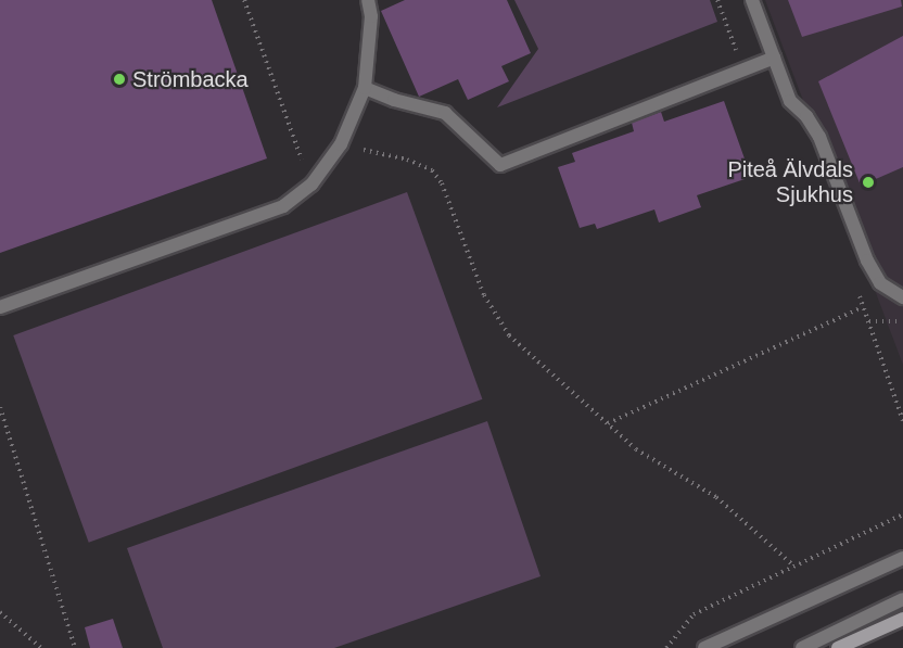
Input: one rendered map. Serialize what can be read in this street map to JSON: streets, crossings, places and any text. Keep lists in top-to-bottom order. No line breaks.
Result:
{"places":["Strömbacka","Piteå Älvdals Sjukhus"]}
